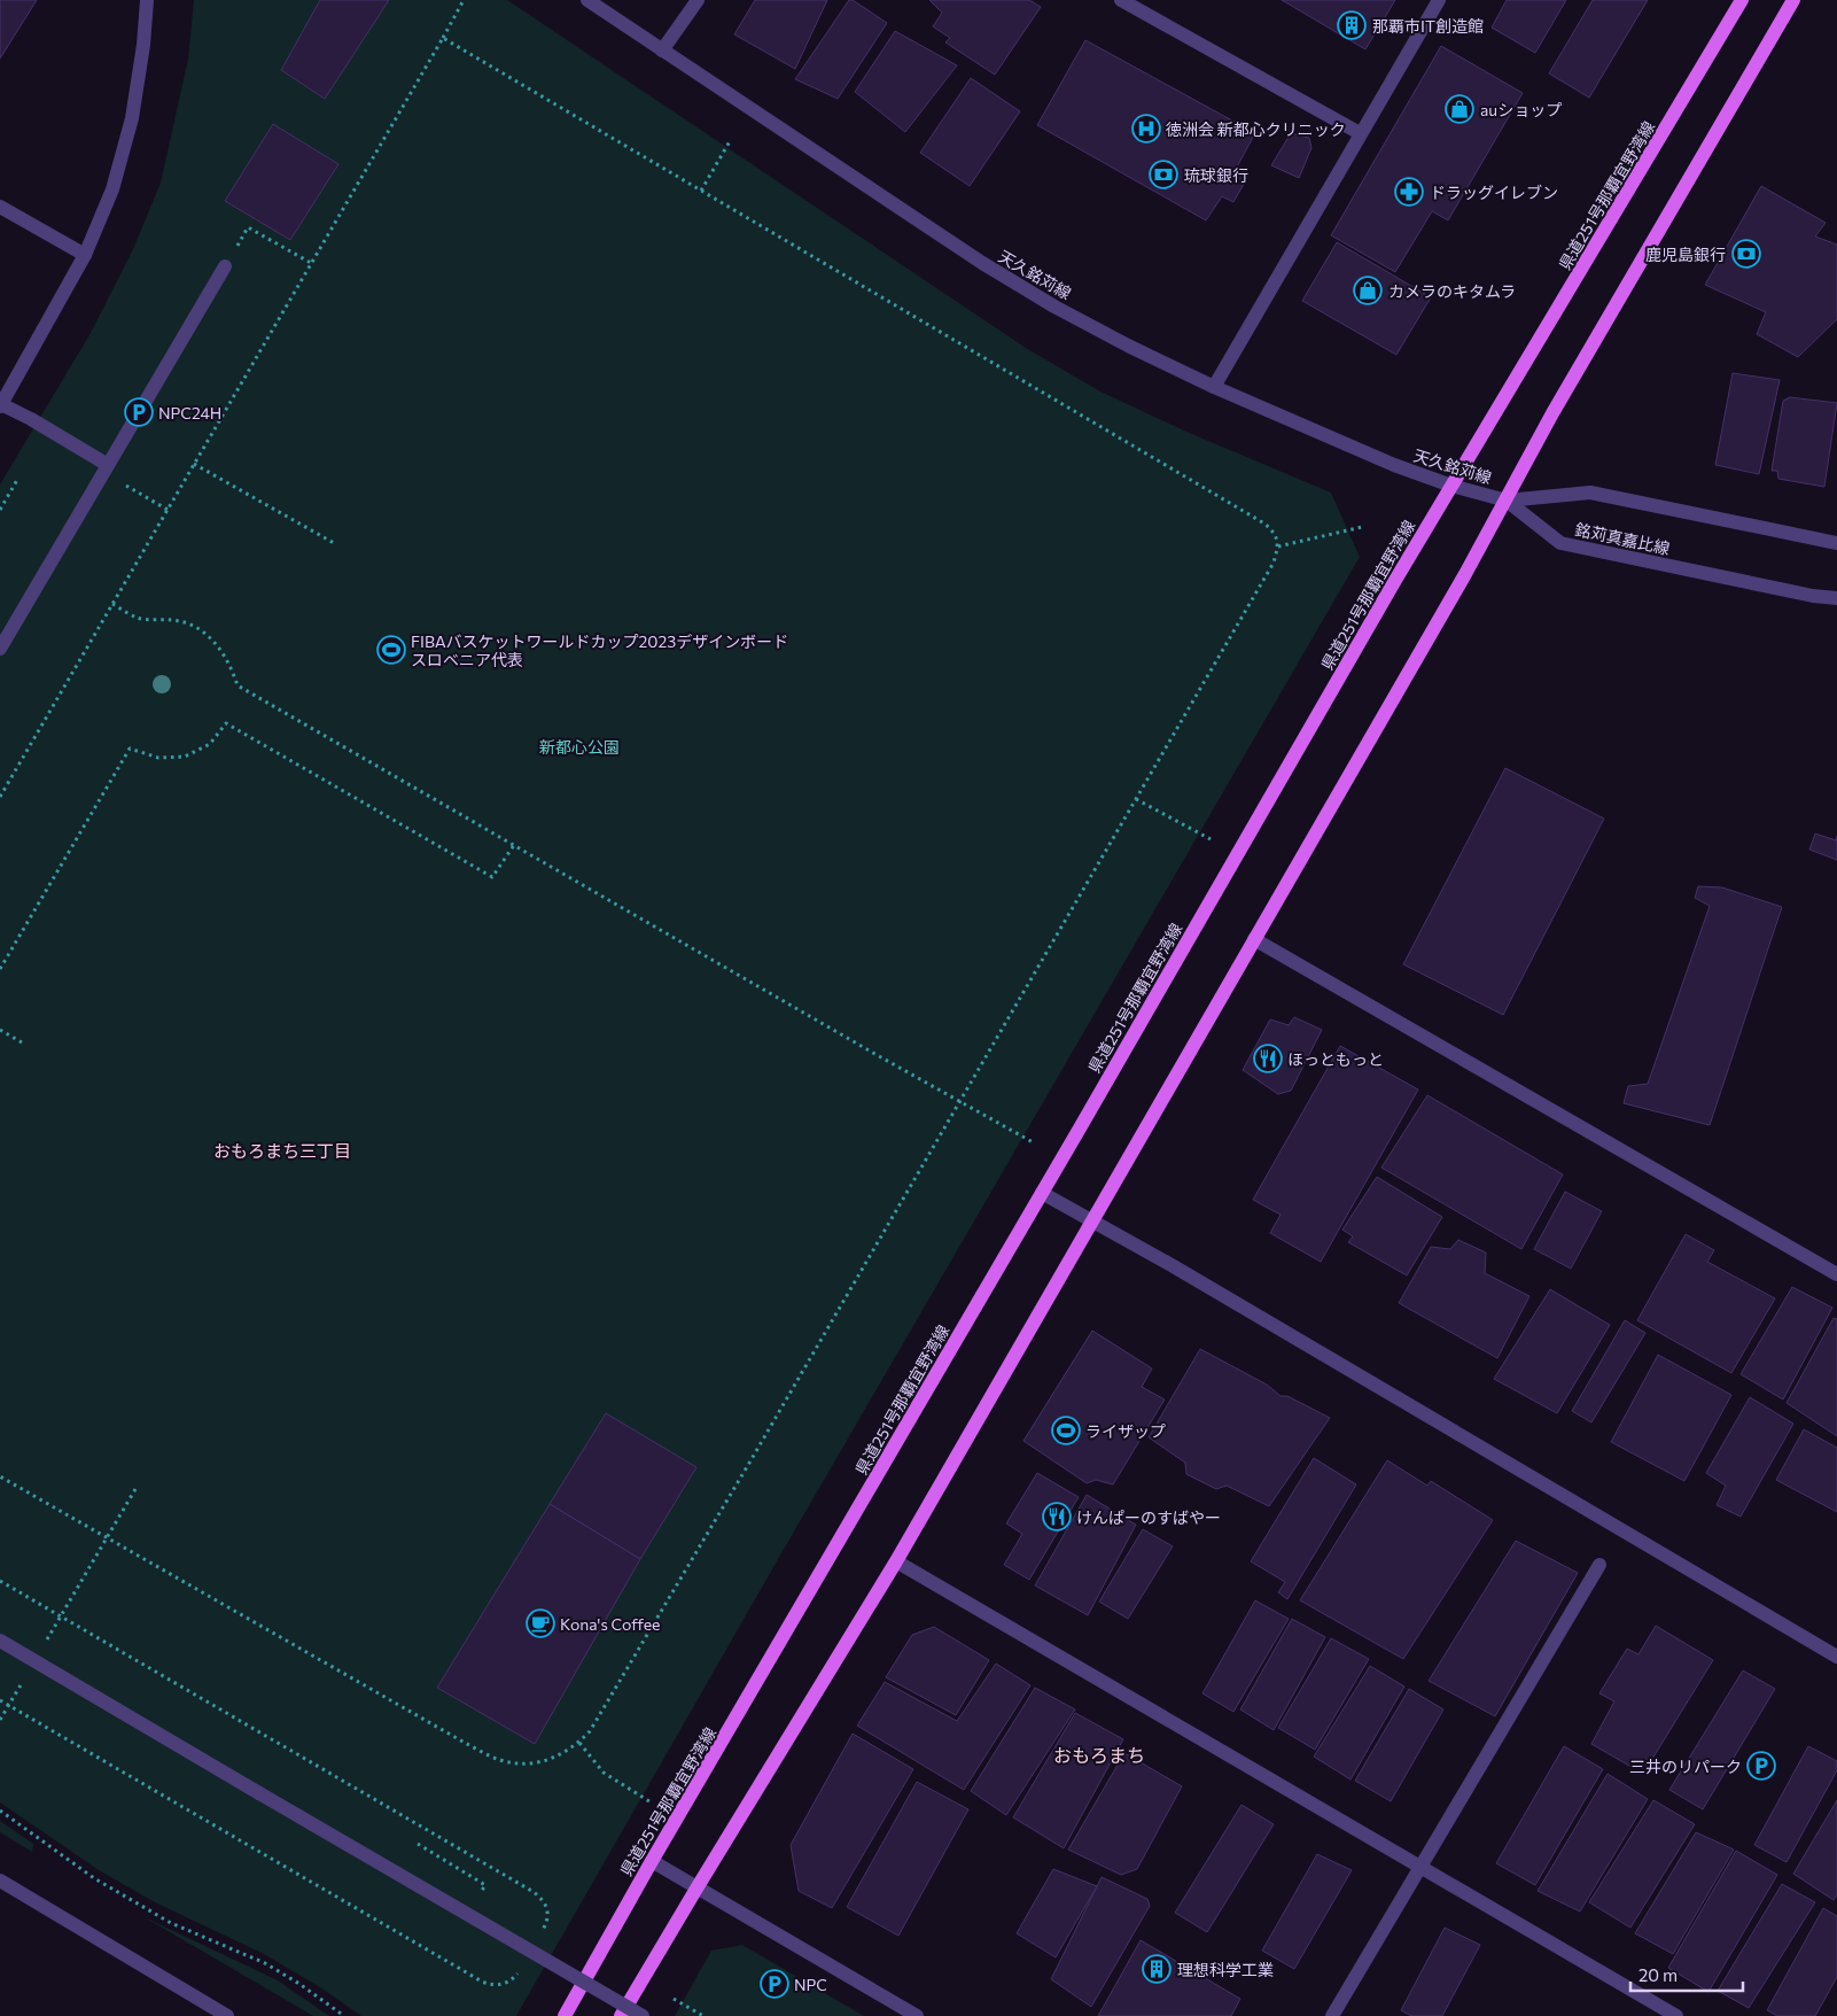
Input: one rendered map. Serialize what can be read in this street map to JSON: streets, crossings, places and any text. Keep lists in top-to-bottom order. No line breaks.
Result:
{"streets":{"main road":["県道251号那覇宜野湾線"],"street":["天久銘苅線","銘苅真嘉比線"]},"crossings":[["県道251号那覇宜野湾線","天久銘苅線"],["天久銘苅線","銘苅真嘉比線"]],"districts":["おもろまち三丁目","おもろまち"],"parks":["新都心公園"],"places":{"building":["那覇市IT創造館","理想科学工業"],"shop":["auショップ","カメラのキタムラ"],"hospital":["徳洲会 新都心クリニック"],"bank":["琉球銀行","鹿児島銀行"],"pharmacy":["ドラッグイレブン"],"parking":["NPC24H","三井のリパーク","NPC"],"sports":["FIBAバスケットワールドカップ2023デザインボード スロベニア代表","ライザップ"],"restaurant":["ほっともっと","けんぱーのすばやー"],"cafe":["Kona's Coffee"]},"scale_bar":"20 m"}
